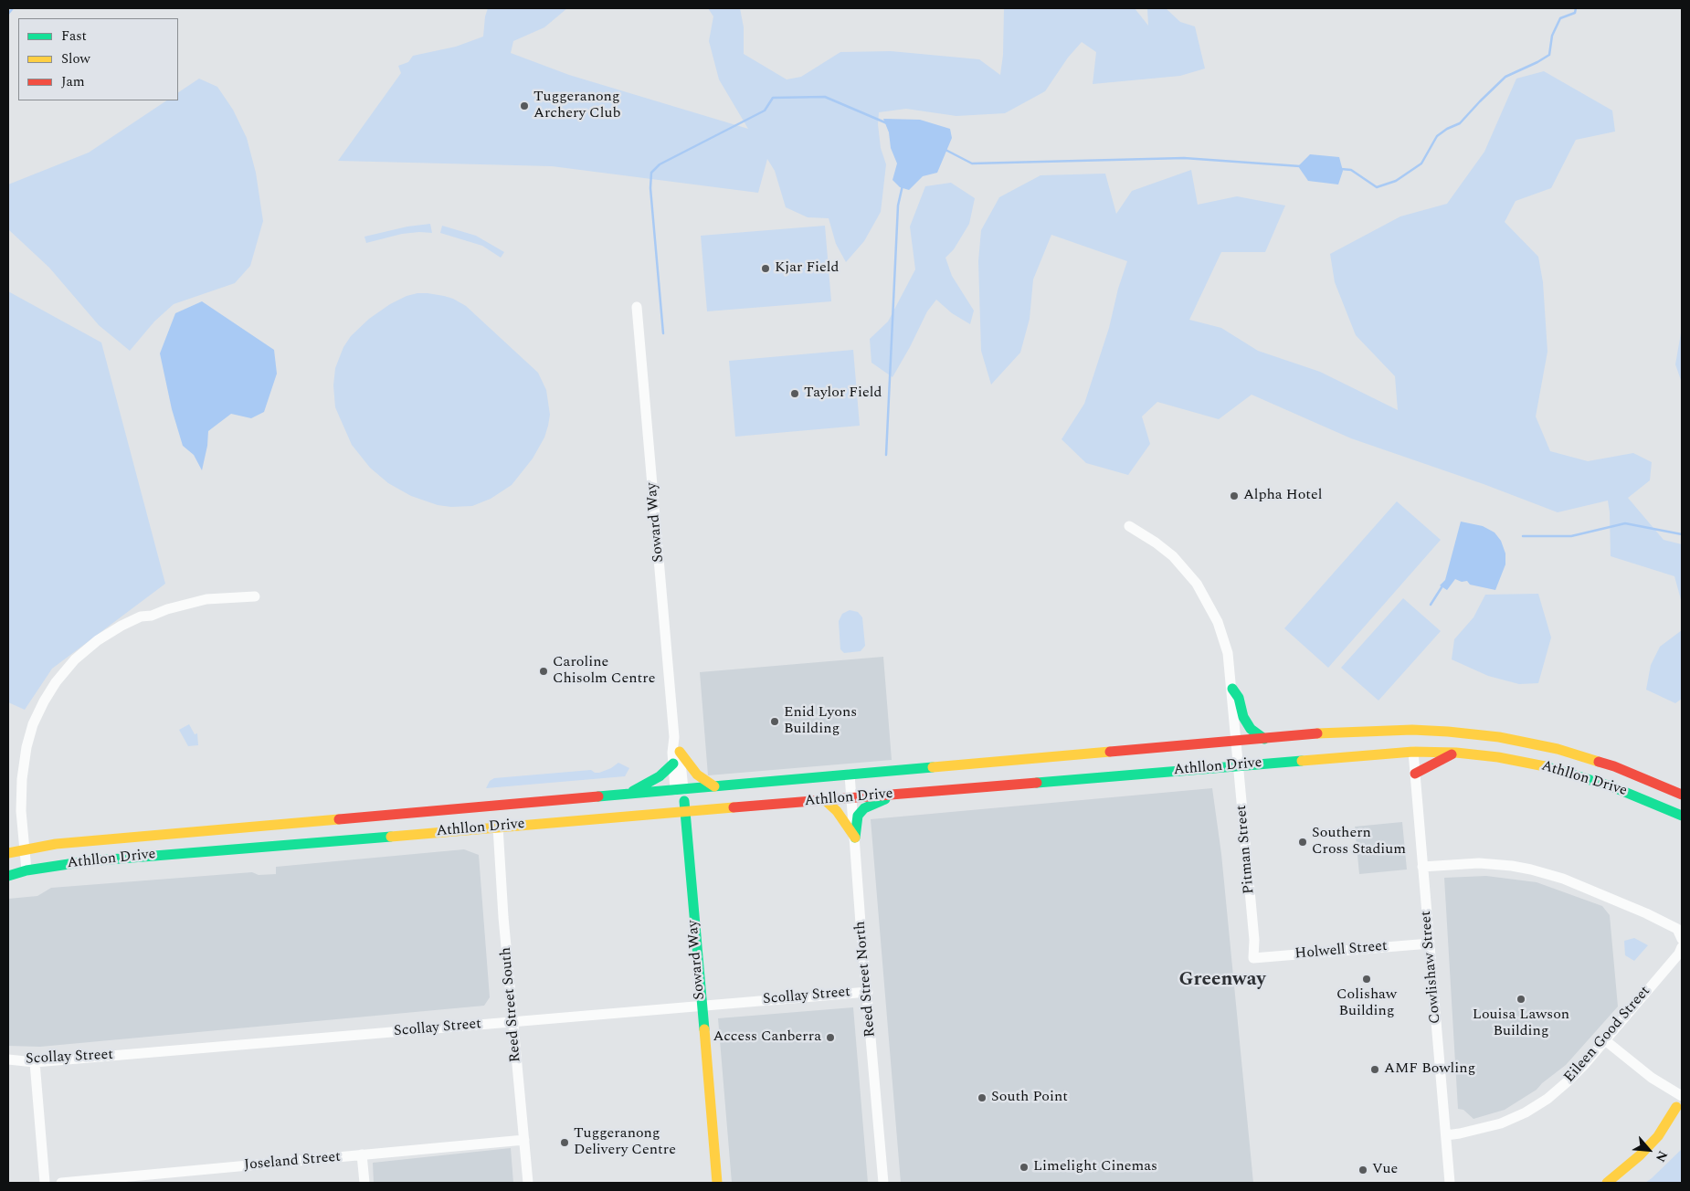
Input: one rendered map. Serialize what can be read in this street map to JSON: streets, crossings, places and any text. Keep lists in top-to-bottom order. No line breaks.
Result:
{"streets":{"main road":["Soward Way","Athllon Drive"],"street":["Pitman Street","Holwell Street","Cowlishaw Street","Reed Street North","Scollay Street","Reed Street South","Eileen Good Street","Joseland Street"]},"crossings":[["Soward Way","Athllon Drive"],["Soward Way","Scollay Street"],["Athllon Drive","Pitman Street"],["Athllon Drive","Cowlishaw Street"],["Athllon Drive","Reed Street North"],["Athllon Drive","Reed Street South"],["Pitman Street","Holwell Street"],["Holwell Street","Cowlishaw Street"],["Cowlishaw Street","Eileen Good Street"],["Reed Street North","Scollay Street"],["Scollay Street","Reed Street South"],["Reed Street South","Joseland Street"]],"districts":["Greenway"],"places":["Tuggeranong Archery Club","Kjar Field","Taylor Field","Alpha Hotel","Caroline Chisolm Centre","Enid Lyons Building","Southern Cross Stadium","Colishaw Building","Louisa Lawson Building","Access Canberra","AMF Bowling","South Point","Tuggeranong Delivery Centre","Limelight Cinemas","Vue"],"legend":["Fast","Slow","Jam"],"north":"bottom right"}
